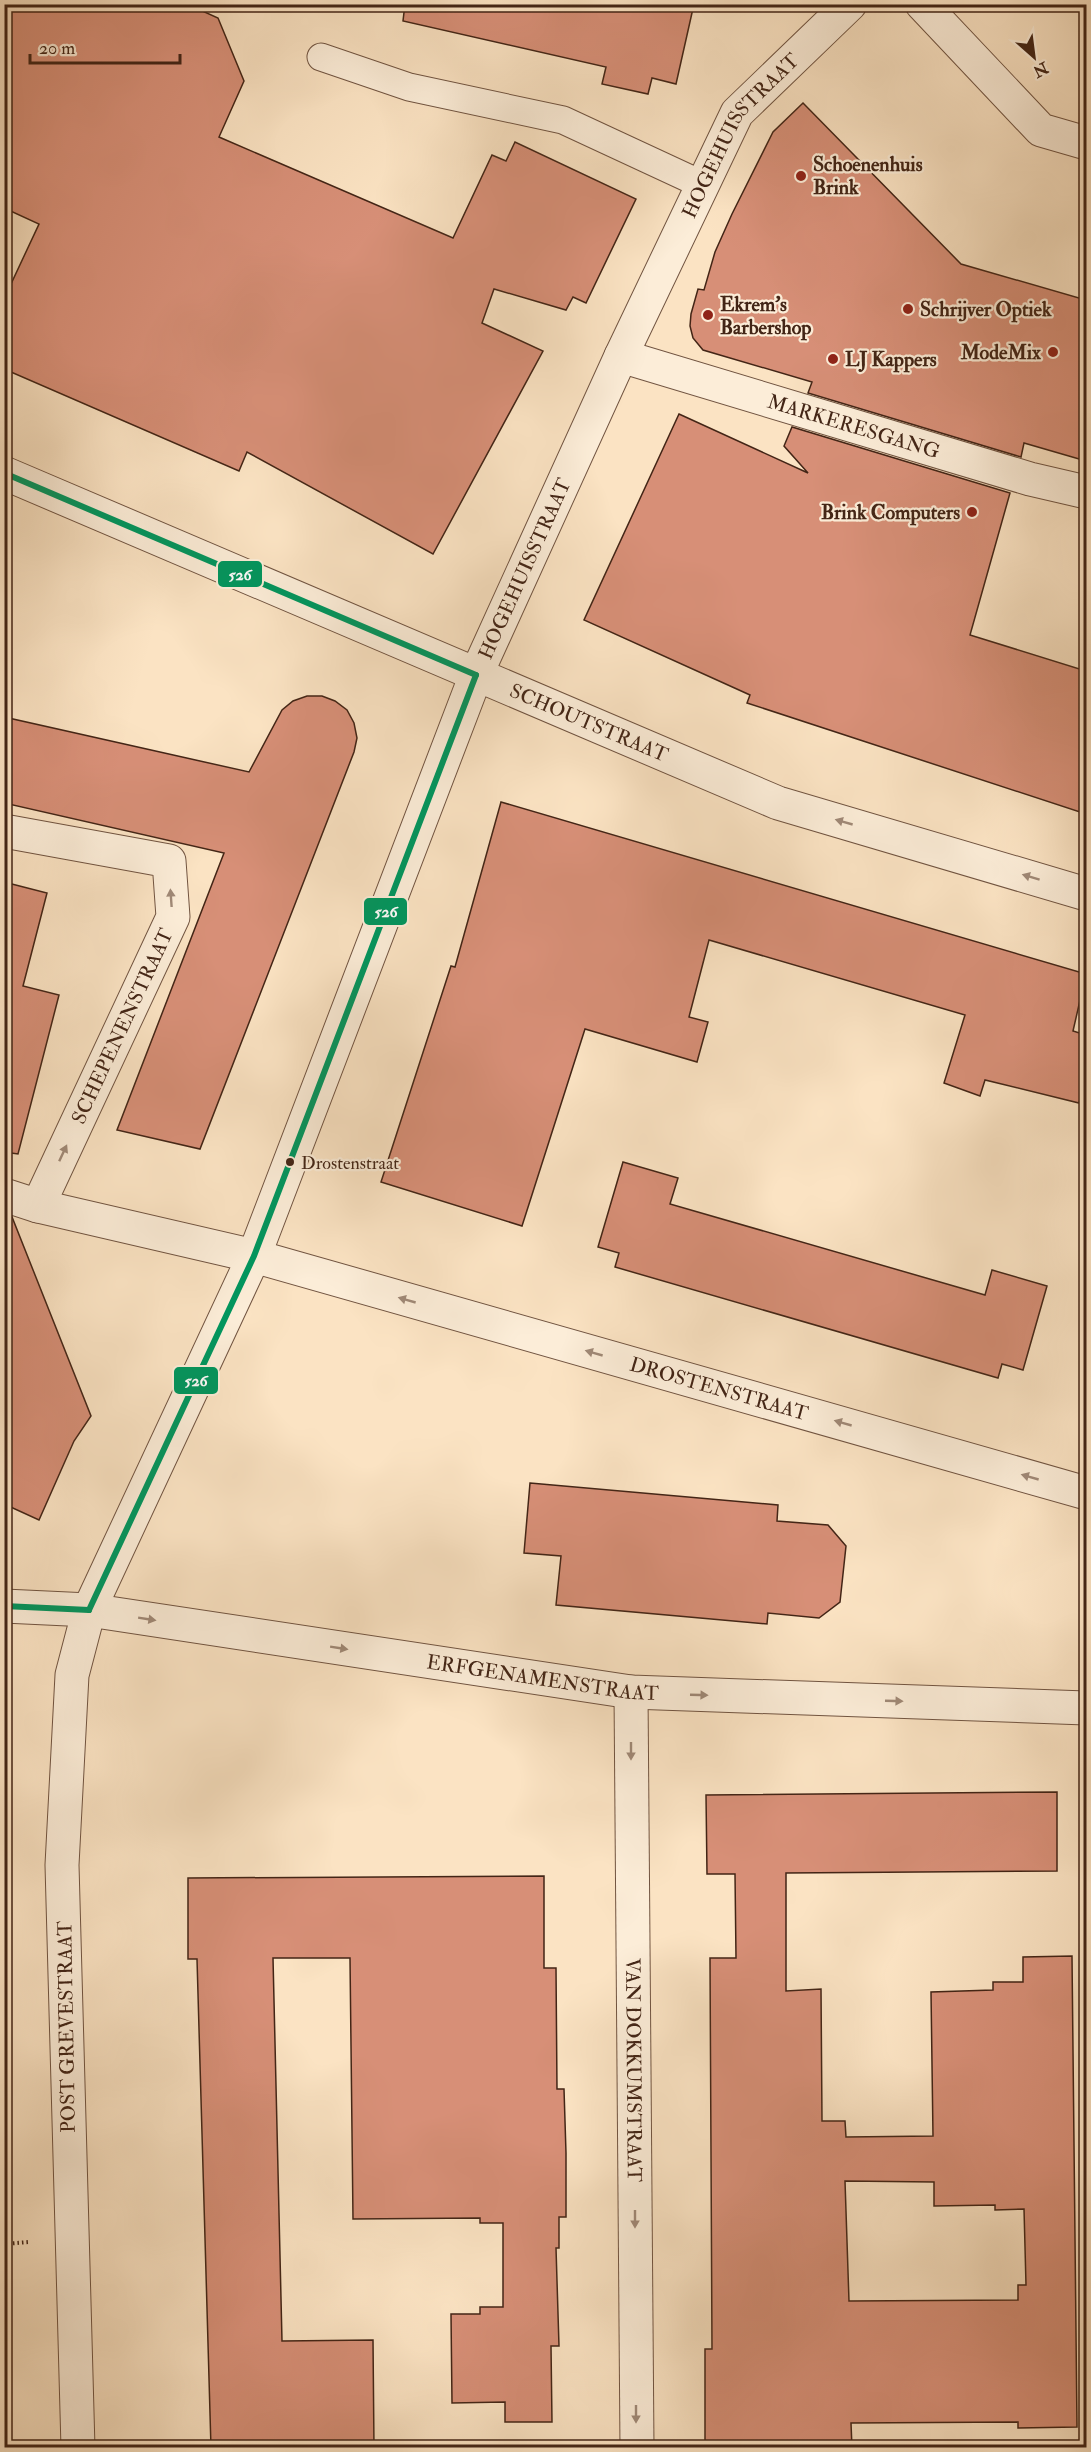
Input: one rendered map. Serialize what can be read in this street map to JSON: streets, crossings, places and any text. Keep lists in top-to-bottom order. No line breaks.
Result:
{"streets":{"street":["HOGEHUISSTRAAT","MARKERESGANG","SCHOUTSTRAAT","SCHEPENENSTRAAT","DROSTENSTRAAT","ERFGENAMENSTRAAT","POST GREVESTRAAT","VAN DOKKUMSTRAAT"]},"crossings":[["HOGEHUISSTRAAT","MARKERESGANG"],["HOGEHUISSTRAAT","SCHOUTSTRAAT"],["HOGEHUISSTRAAT","DROSTENSTRAAT"],["HOGEHUISSTRAAT","ERFGENAMENSTRAAT"],["HOGEHUISSTRAAT","POST GREVESTRAAT"],["SCHEPENENSTRAAT","DROSTENSTRAAT"],["ERFGENAMENSTRAAT","POST GREVESTRAAT"],["ERFGENAMENSTRAAT","VAN DOKKUMSTRAAT"]],"one_way":["SCHOUTSTRAAT","DROSTENSTRAAT","ERFGENAMENSTRAAT","VAN DOKKUMSTRAAT"],"places":["Schoenenhuis Brink","Schrijver Optiek","Ekrem's Barbershop","ModeMix","LJ Kappers","Brink Computers","Drostenstraat"],"lines":["transit line 526"],"scale_bar":"20 m","north":"bottom right"}
